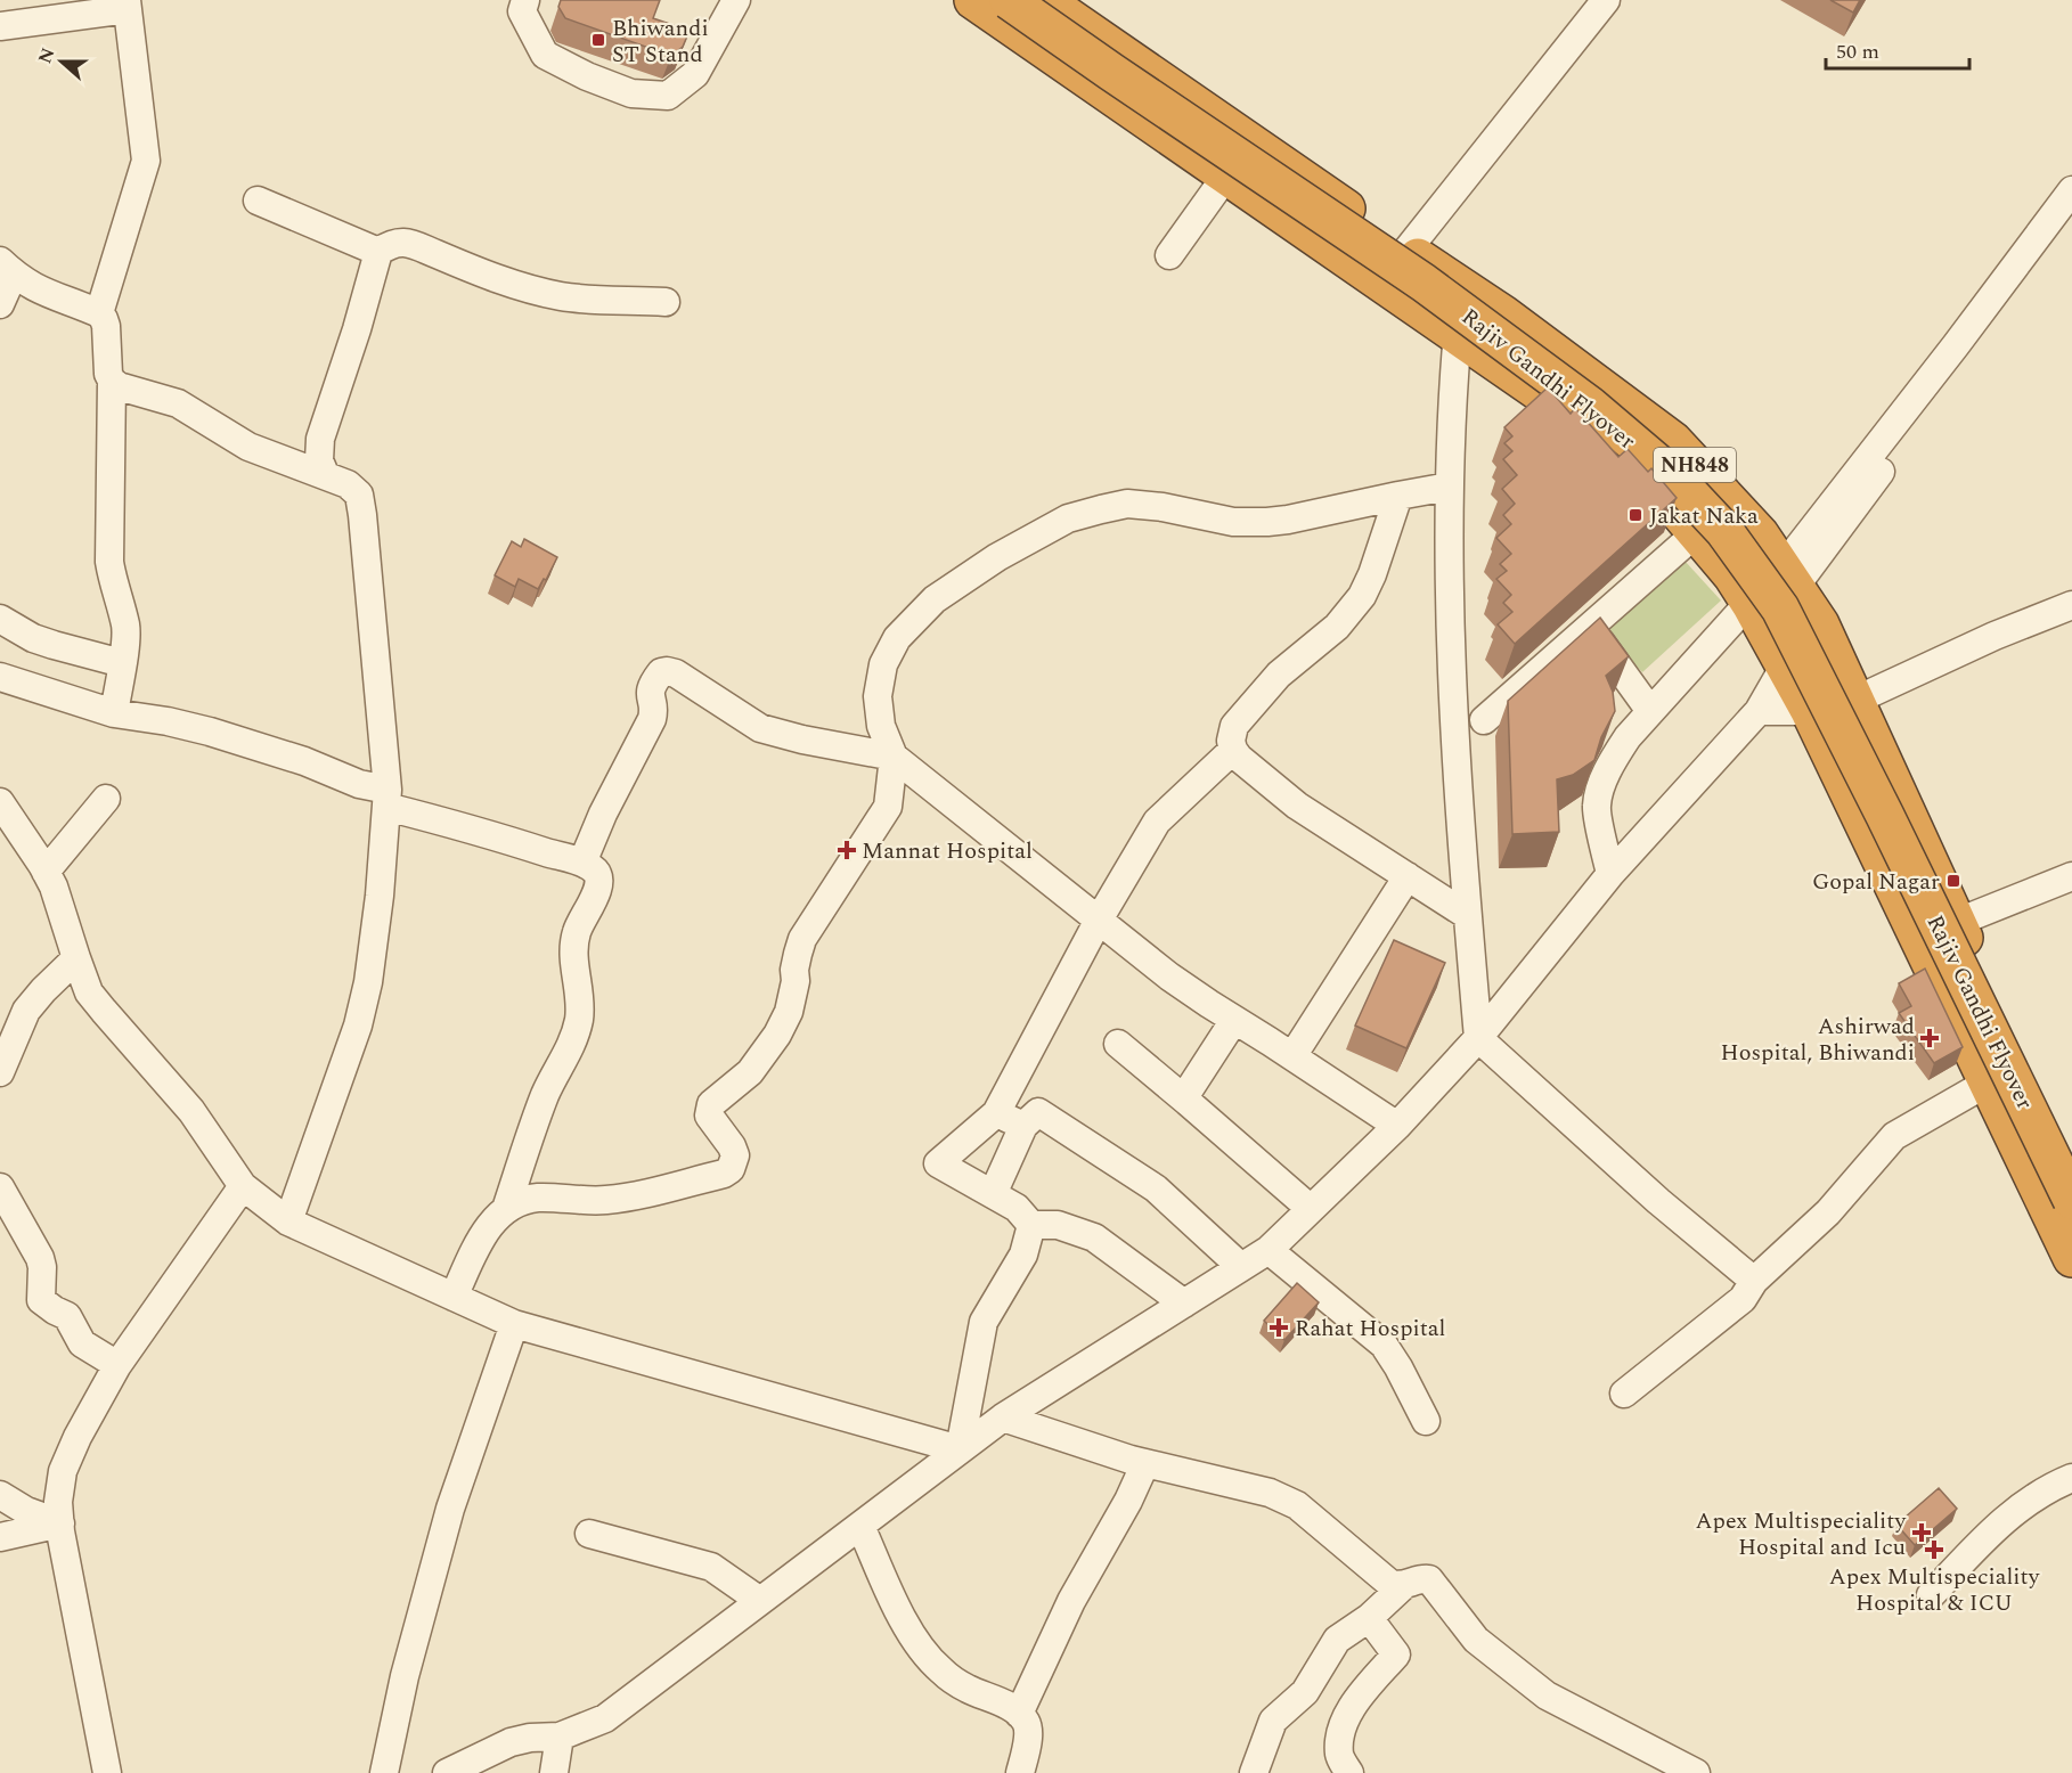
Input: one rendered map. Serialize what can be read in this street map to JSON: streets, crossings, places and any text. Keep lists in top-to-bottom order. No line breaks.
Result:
{"streets":{"highway":["Rajiv Gandhi Flyover","NH848"]},"places":{"transit":["Bhiwandi ST Stand","Jakat Naka","Gopal Nagar"],"health":["Mannat Hospital","Ashirwad Hospital, Bhiwandi","Rahat Hospital","Apex Multispeciality Hospital and Icu","Apex Multispeciality Hospital & ICU"]},"scale_bar":"50 m","north":"left"}
